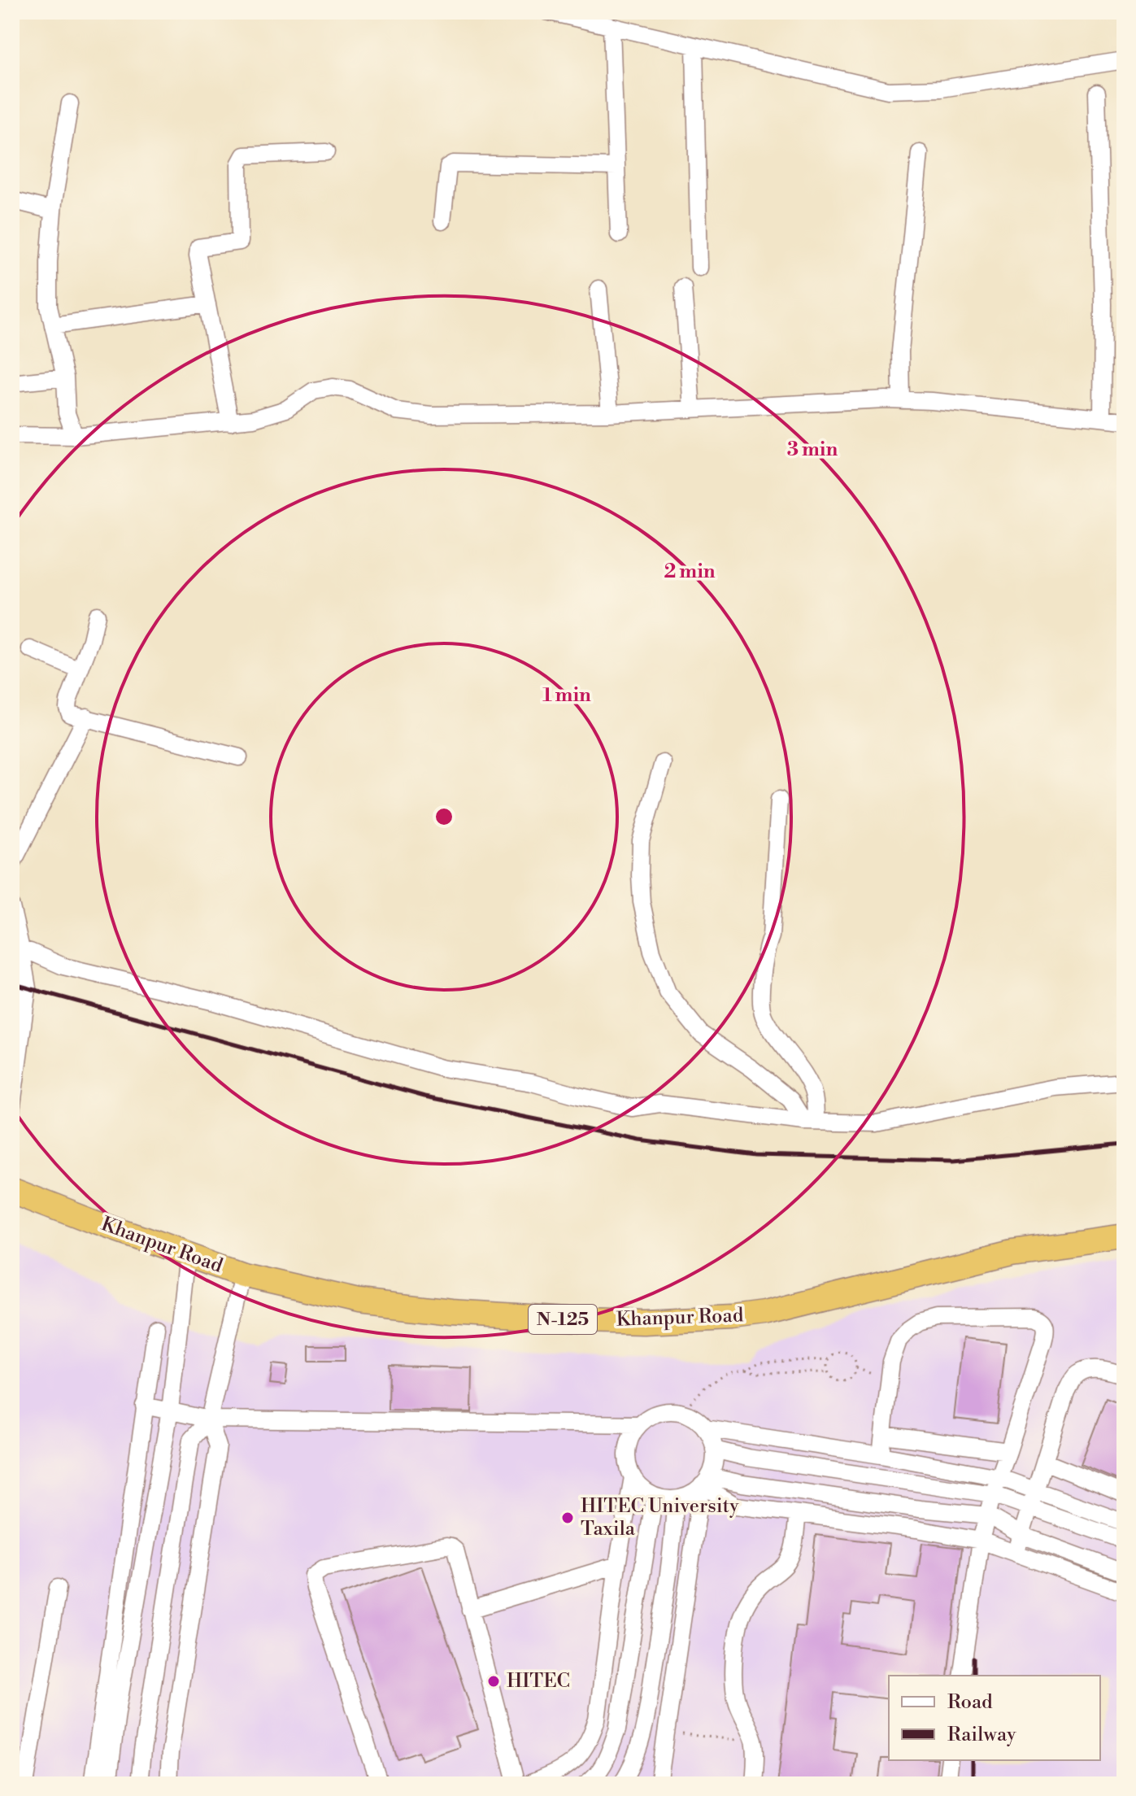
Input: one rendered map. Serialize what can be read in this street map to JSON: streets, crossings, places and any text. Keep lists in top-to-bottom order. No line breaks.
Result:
{"streets":{"highway":["Khanpur Road","N-125"]},"places":["HITEC University Taxila","HITEC"],"legend":["Road","Railway"],"rings":["3 min","2 min","1 min"]}
